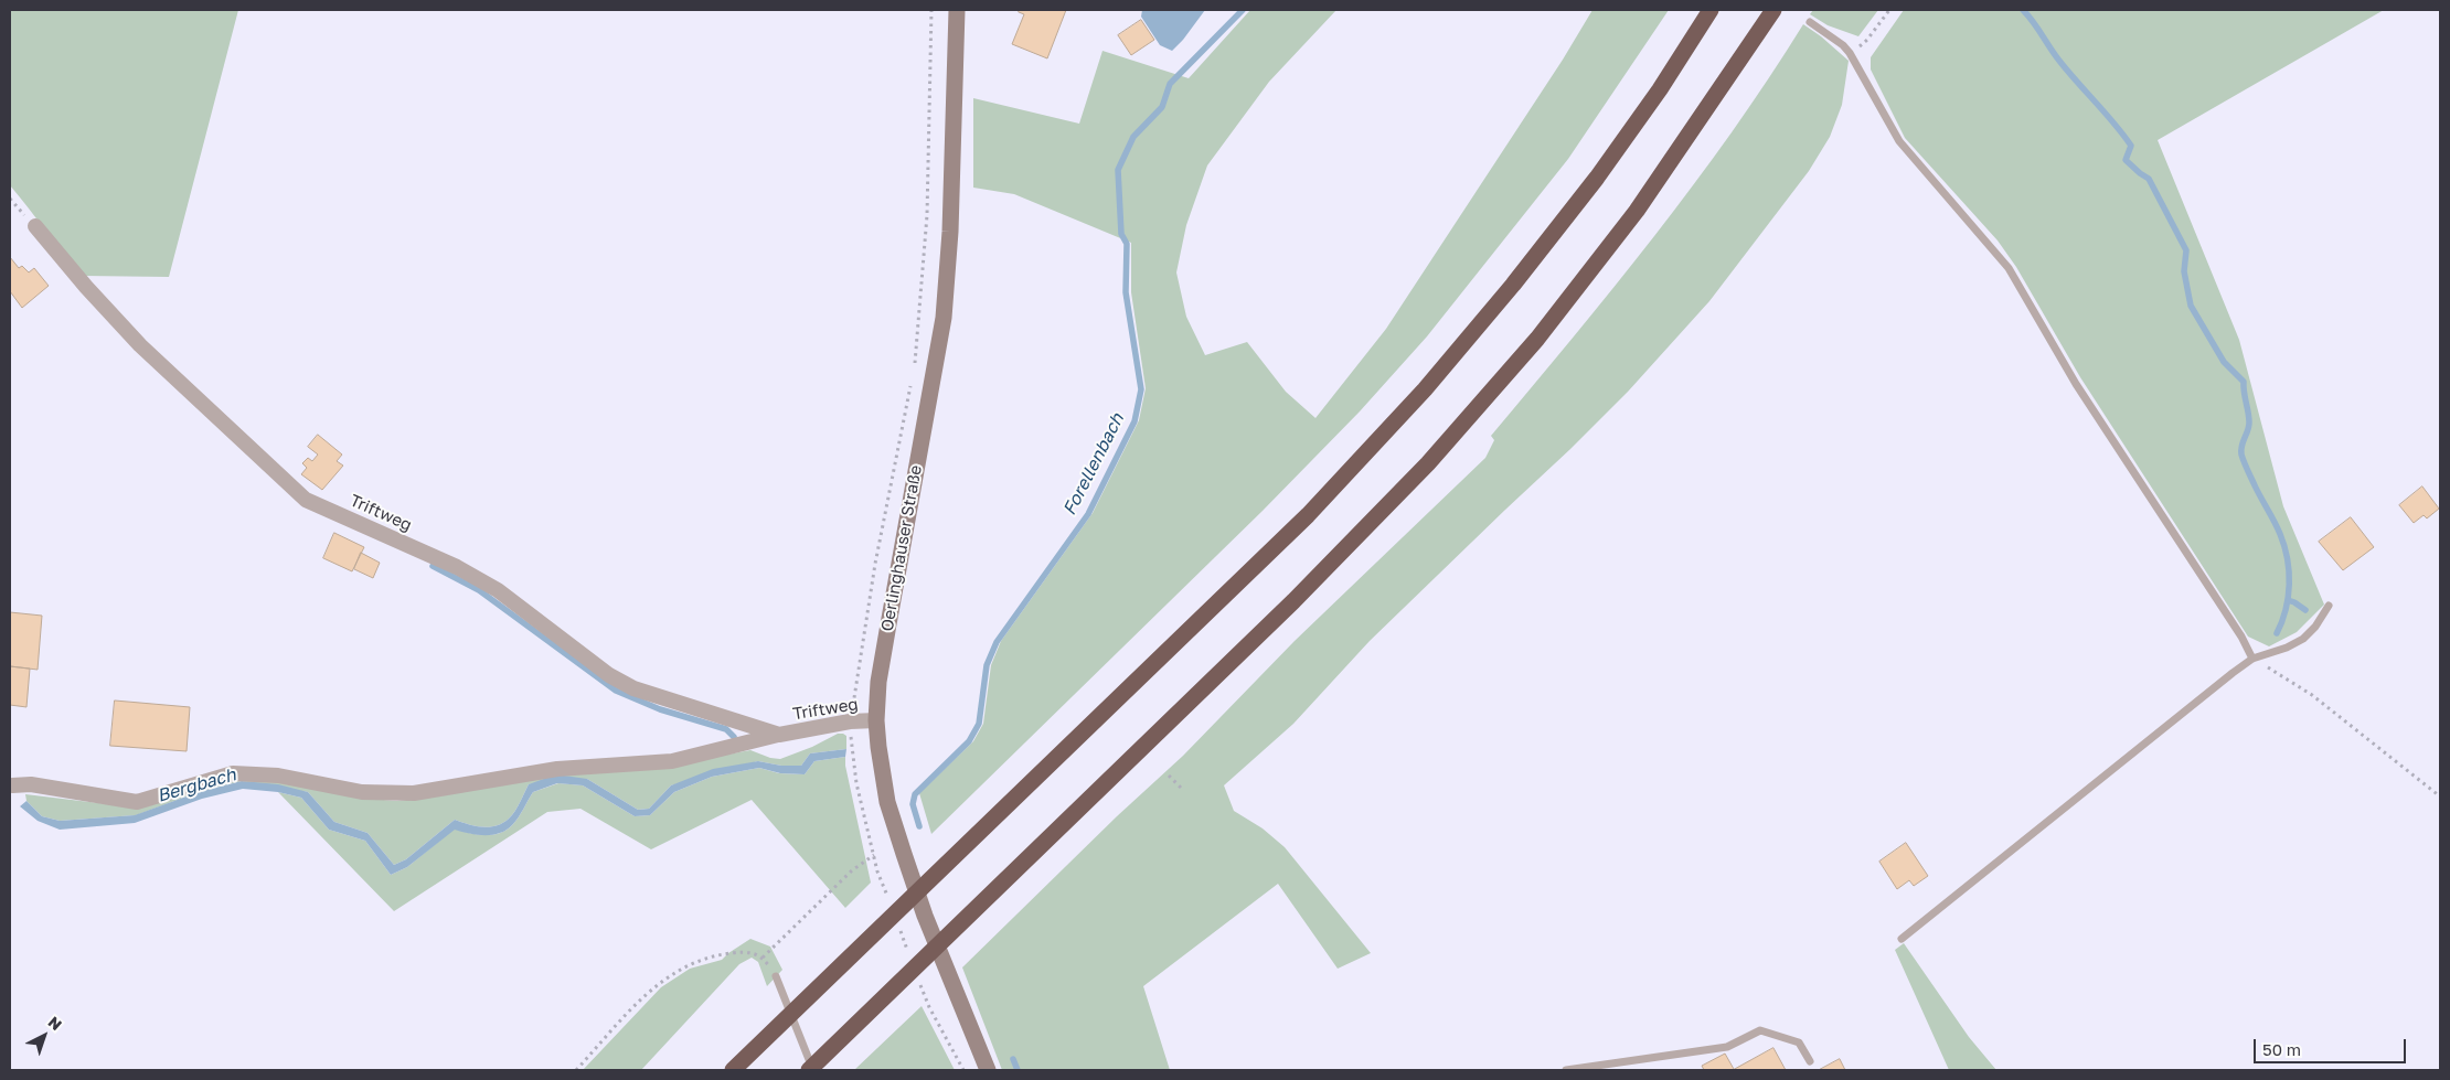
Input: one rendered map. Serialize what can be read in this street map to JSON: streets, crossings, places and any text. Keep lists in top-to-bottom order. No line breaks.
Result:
{"streets":{"main road":["Oerlinghauser Straße"],"street":["Triftweg"]},"crossings":[["Triftweg","Oerlinghauser Straße"]],"water":["Forellenbach","Bergbach"],"scale_bar":"50 m","north":"top right"}
